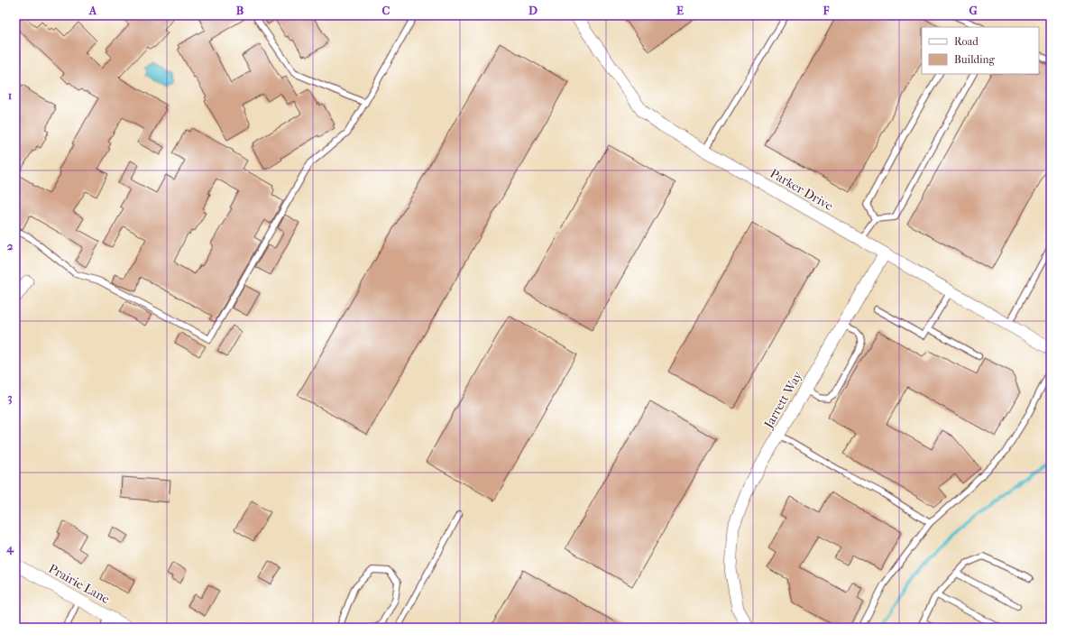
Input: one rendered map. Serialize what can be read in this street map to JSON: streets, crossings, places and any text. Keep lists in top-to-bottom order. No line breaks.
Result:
{"streets":{"street":["Parker Drive","Jarrett Way","Prairie Lane"]},"crossings":[["Parker Drive","Jarrett Way"]],"legend":["Road","Building"],"grid":{"columns":["A","B","C","D","E","F","G"],"rows":["1","2","3","4"]}}
